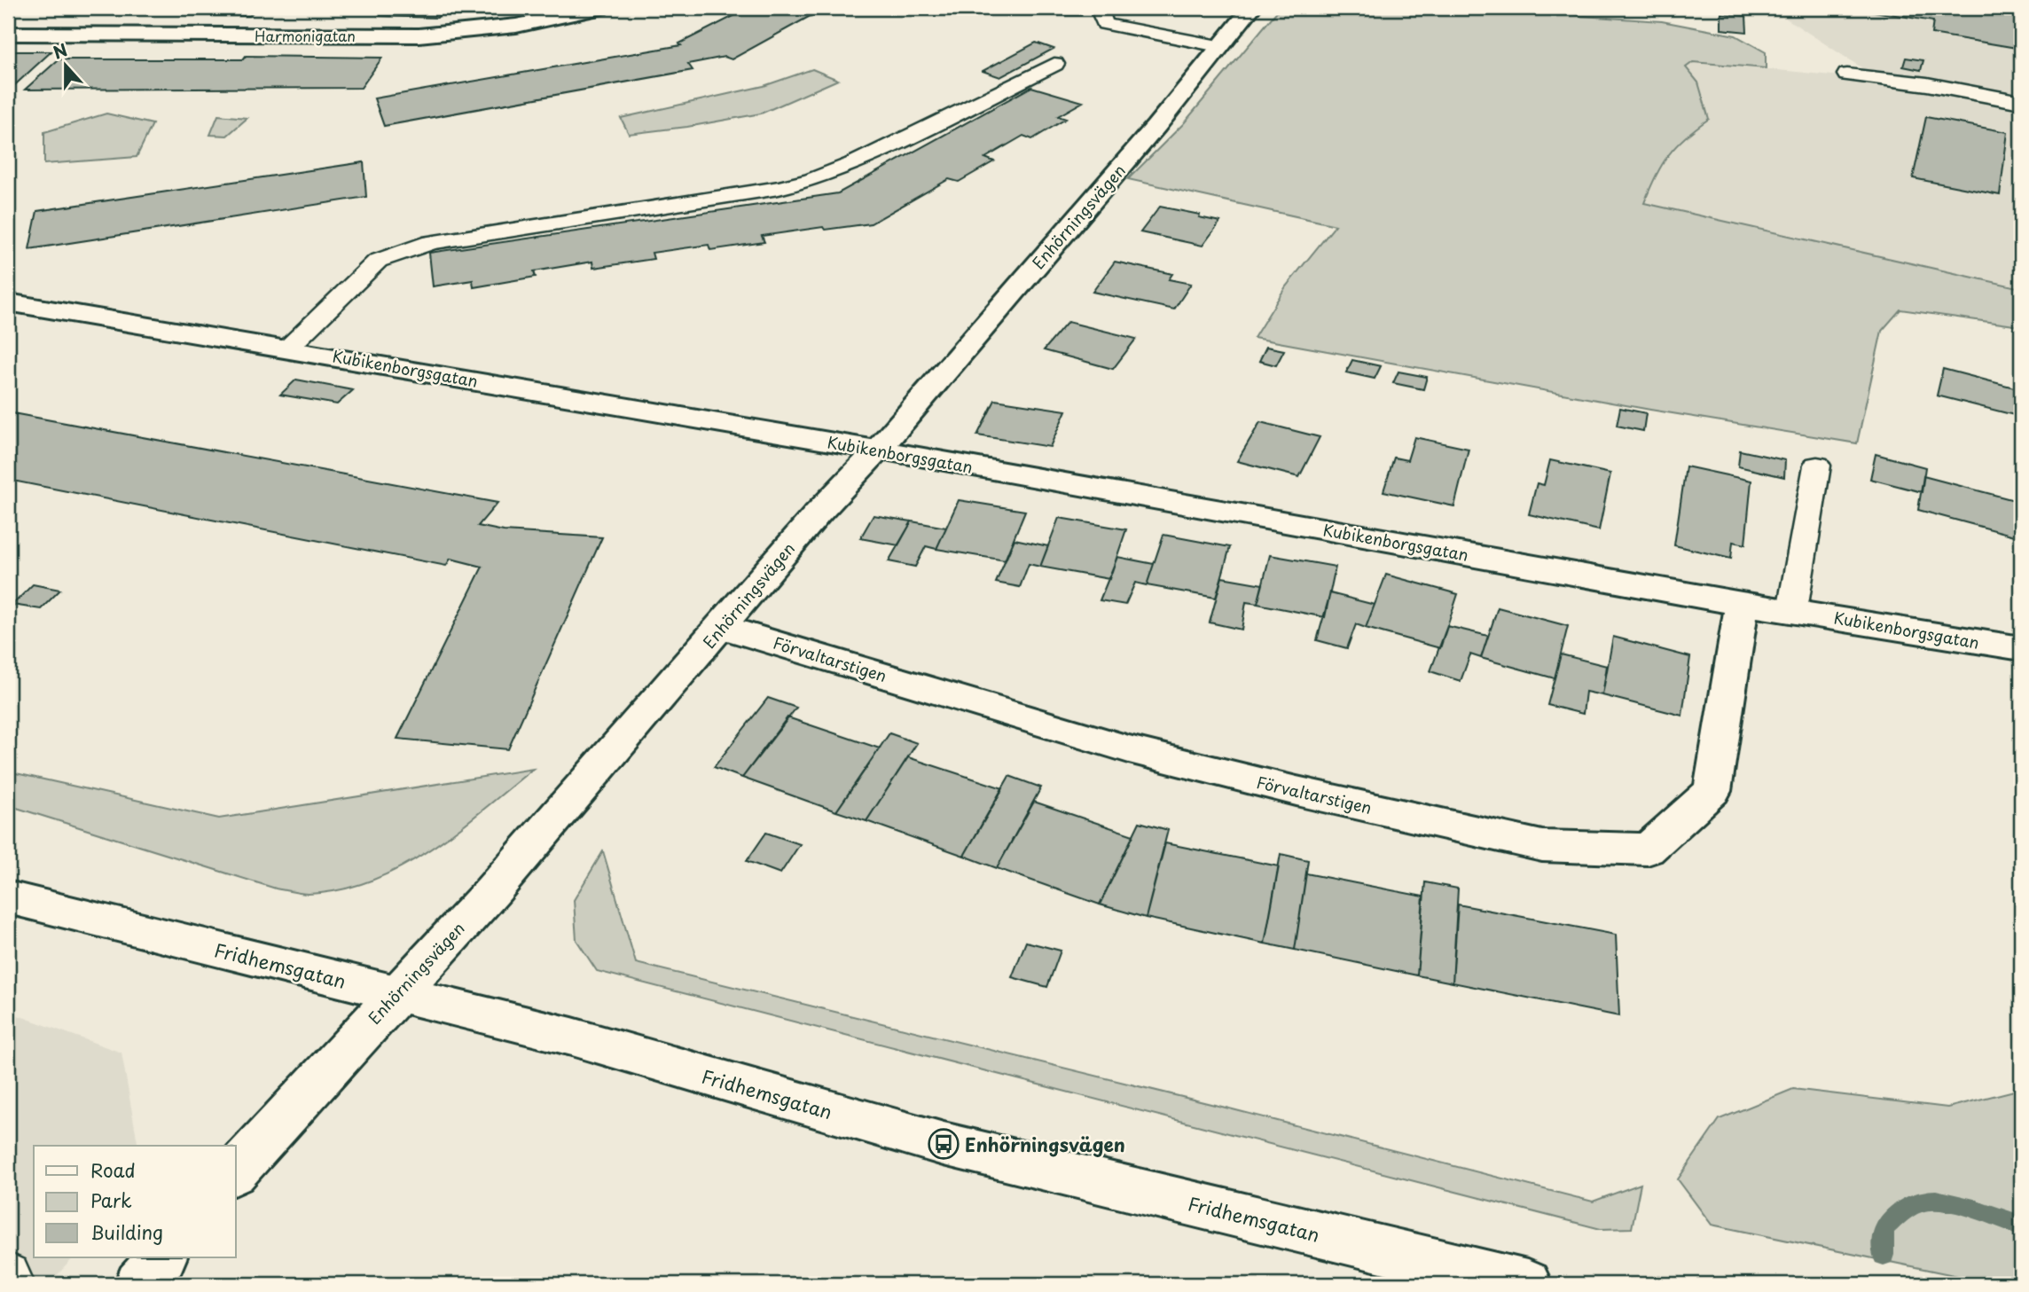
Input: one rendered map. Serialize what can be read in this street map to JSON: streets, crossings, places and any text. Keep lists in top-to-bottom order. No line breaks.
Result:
{"streets":{"street":["Harmonigatan","Enhörningsvägen","Kubikenborgsgatan","Förvaltarstigen","Fridhemsgatan"]},"crossings":[["Enhörningsvägen","Kubikenborgsgatan"],["Enhörningsvägen","Förvaltarstigen"],["Enhörningsvägen","Fridhemsgatan"],["Kubikenborgsgatan","Förvaltarstigen"]],"places":{"bus stop":["Enhörningsvägen"]},"legend":["Road","Park","Building"],"north":"top"}
